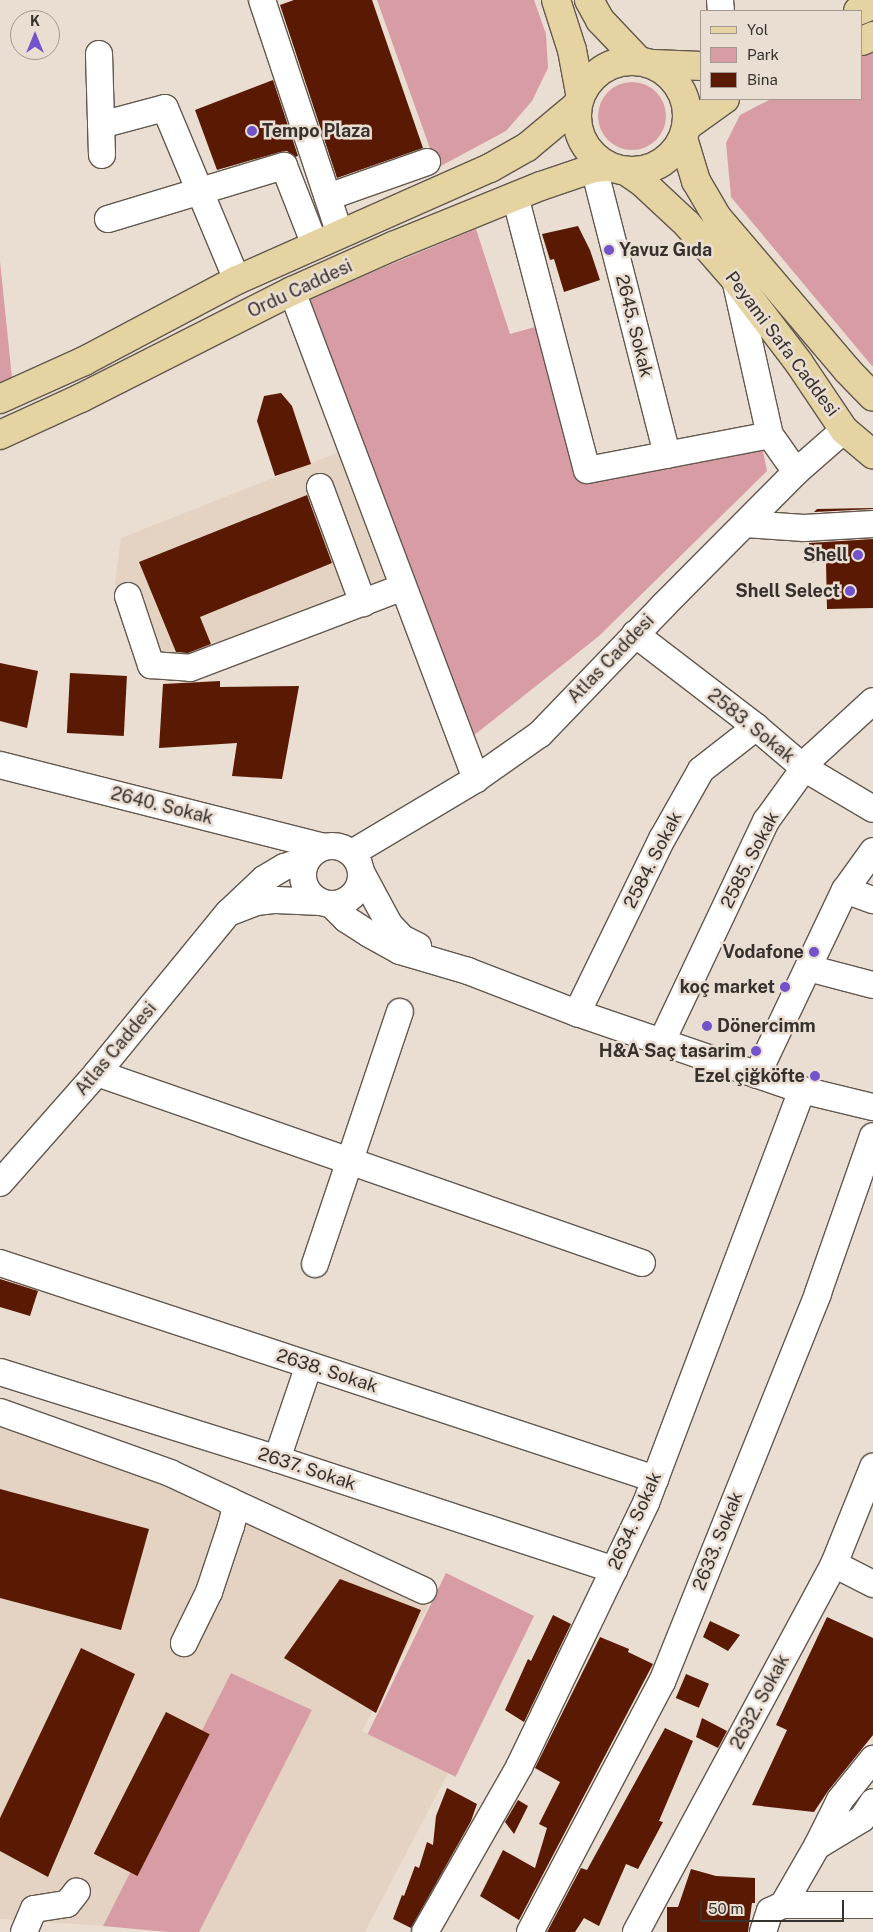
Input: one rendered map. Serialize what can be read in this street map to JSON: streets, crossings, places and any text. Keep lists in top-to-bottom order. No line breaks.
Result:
{"streets":{"main road":["Ordu Caddesi","Peyami Safa Caddesi"],"street":["2645. Sokak","Atlas Caddesi","2583. Sokak","2640. Sokak","2584. Sokak","2585. Sokak","2638. Sokak","2637. Sokak","2634. Sokak","2633. Sokak","2632. Sokak"]},"crossings":[["Ordu Caddesi","2645. Sokak"],["Ordu Caddesi","Peyami Safa Caddesi"],["2645. Sokak","Peyami Safa Caddesi"],["Peyami Safa Caddesi","Atlas Caddesi"],["Atlas Caddesi","2583. Sokak"],["Atlas Caddesi","2640. Sokak"],["2583. Sokak","2584. Sokak"],["2583. Sokak","2585. Sokak"],["2638. Sokak","2634. Sokak"],["2637. Sokak","2634. Sokak"]],"places":["Tempo Plaza","Yavuz Gıda","Shell","Shell Select","Vodafone","koç market","Dönercimm","H&A Saç tasarim","Ezel çiğköfte"],"legend":["Yol","Park","Bina"],"scale_bar":"50 m","north":"top"}
